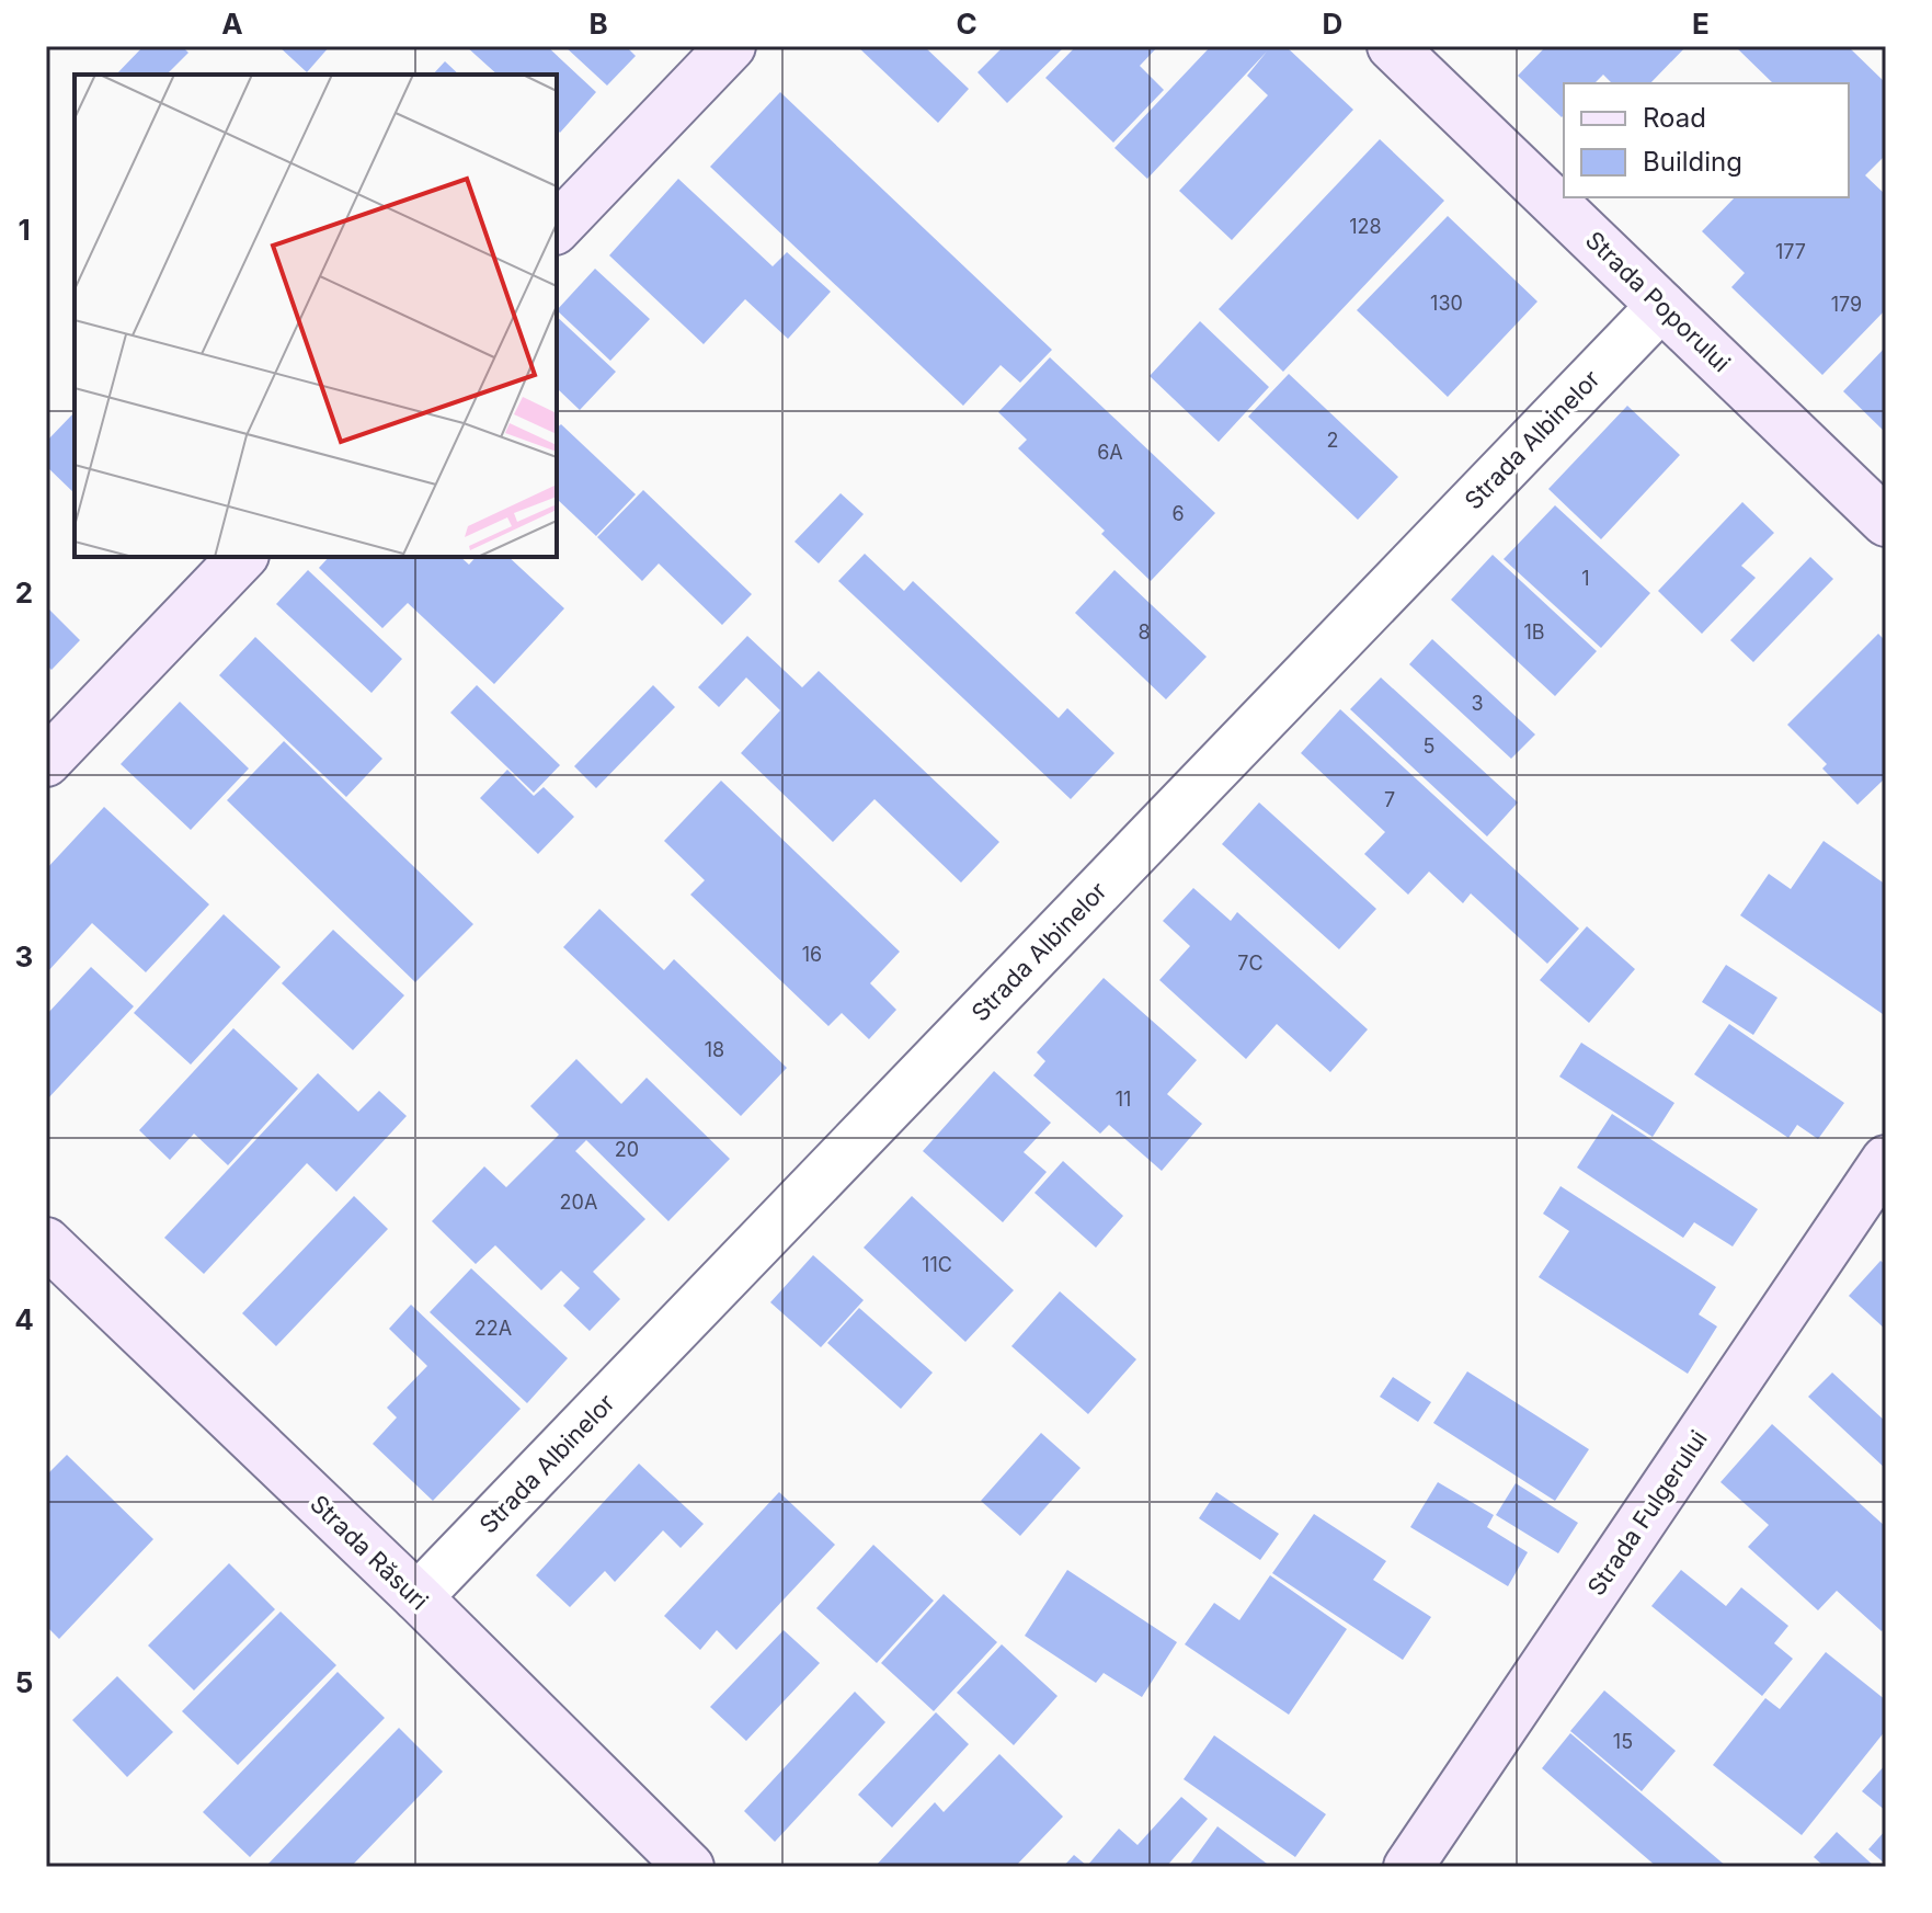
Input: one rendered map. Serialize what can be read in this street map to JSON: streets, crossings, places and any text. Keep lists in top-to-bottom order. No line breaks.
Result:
{"streets":{"street":["Strada Poporului","Strada Albinelor","Strada Fulgerului","Strada Răsuri"]},"crossings":[["Strada Poporului","Strada Albinelor"],["Strada Albinelor","Strada Răsuri"]],"house_numbers":["128","177","130","179","2","6A","6","1","8","1B","3","5","7","16","7C","18","11","20","20A","11C","22A","15"],"legend":["Road","Building"],"grid":{"columns":["A","B","C","D","E"],"rows":["1","2","3","4","5"]}}
